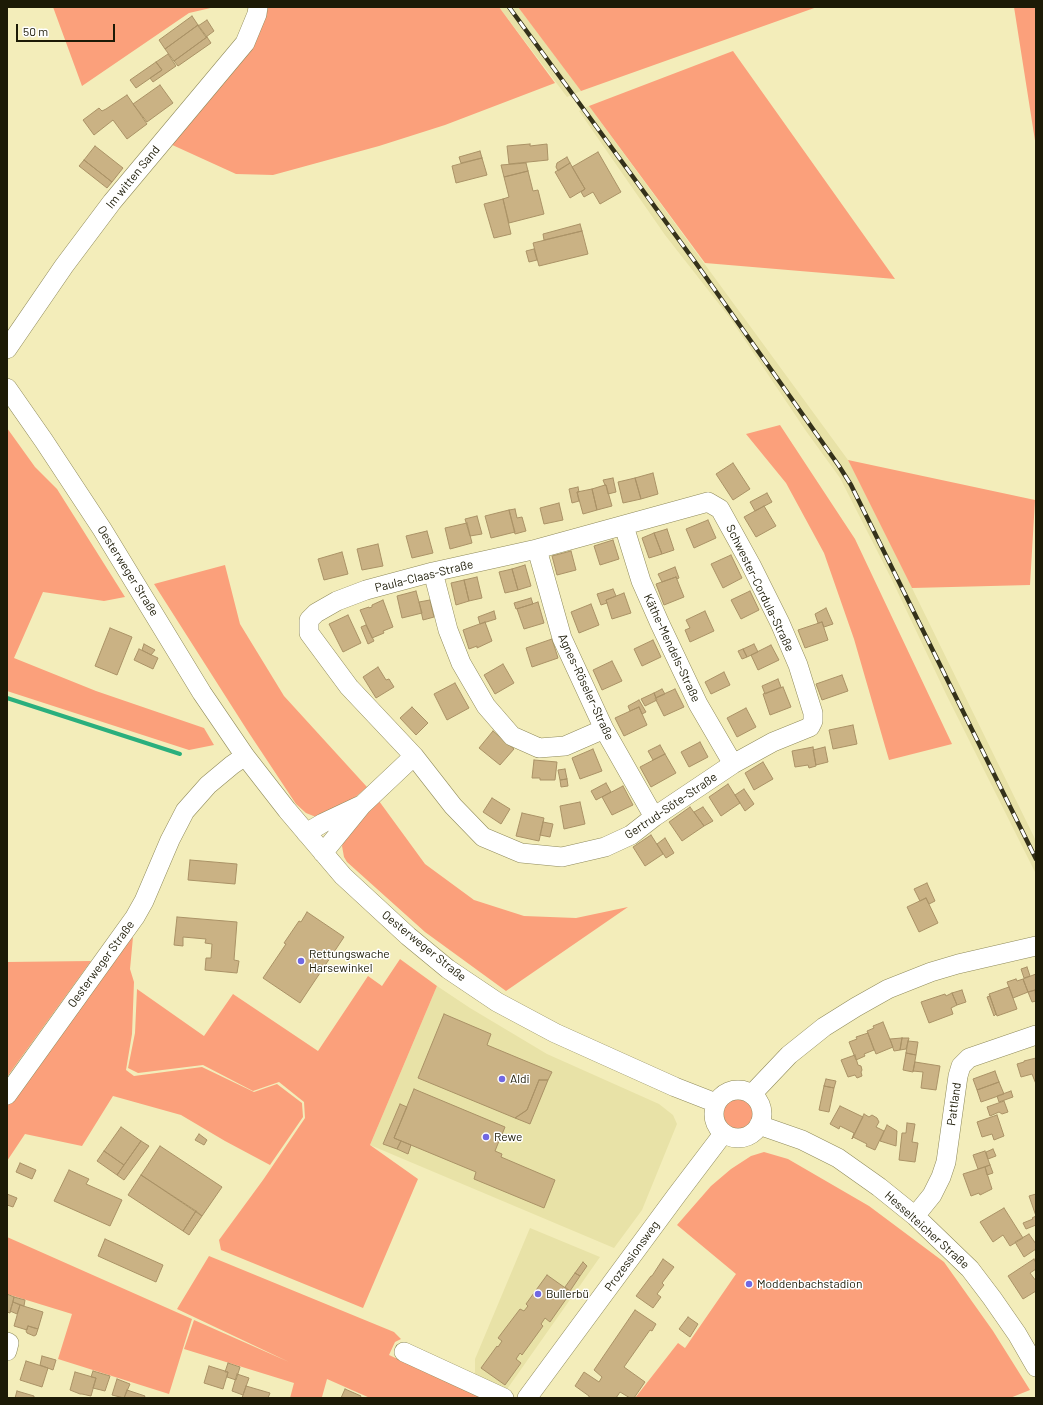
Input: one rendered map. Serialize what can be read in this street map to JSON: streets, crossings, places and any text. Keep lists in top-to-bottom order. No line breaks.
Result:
{"streets":{"street":["Im witten Sand","Oesterweger Straße","Paula-Claas-Straße","Schwester-Cordula-Straße","Käthe-Mendels-Straße","Agnes-Röseler-Straße","Gertrud-Söte-Straße","Pattland","Hesselteicher Straße","Prozessionsweg"]},"crossings":[["Oesterweger Straße","Hesselteicher Straße"],["Oesterweger Straße","Prozessionsweg"],["Paula-Claas-Straße","Schwester-Cordula-Straße"],["Paula-Claas-Straße","Käthe-Mendels-Straße"],["Paula-Claas-Straße","Agnes-Röseler-Straße"],["Paula-Claas-Straße","Gertrud-Söte-Straße"],["Schwester-Cordula-Straße","Gertrud-Söte-Straße"],["Käthe-Mendels-Straße","Gertrud-Söte-Straße"],["Agnes-Röseler-Straße","Gertrud-Söte-Straße"],["Pattland","Hesselteicher Straße"],["Hesselteicher Straße","Prozessionsweg"]],"places":["Rettungswache Harsewinkel","Aldi","Rewe","Moddenbachstadion","Bullerbü"],"scale_bar":"50 m"}
